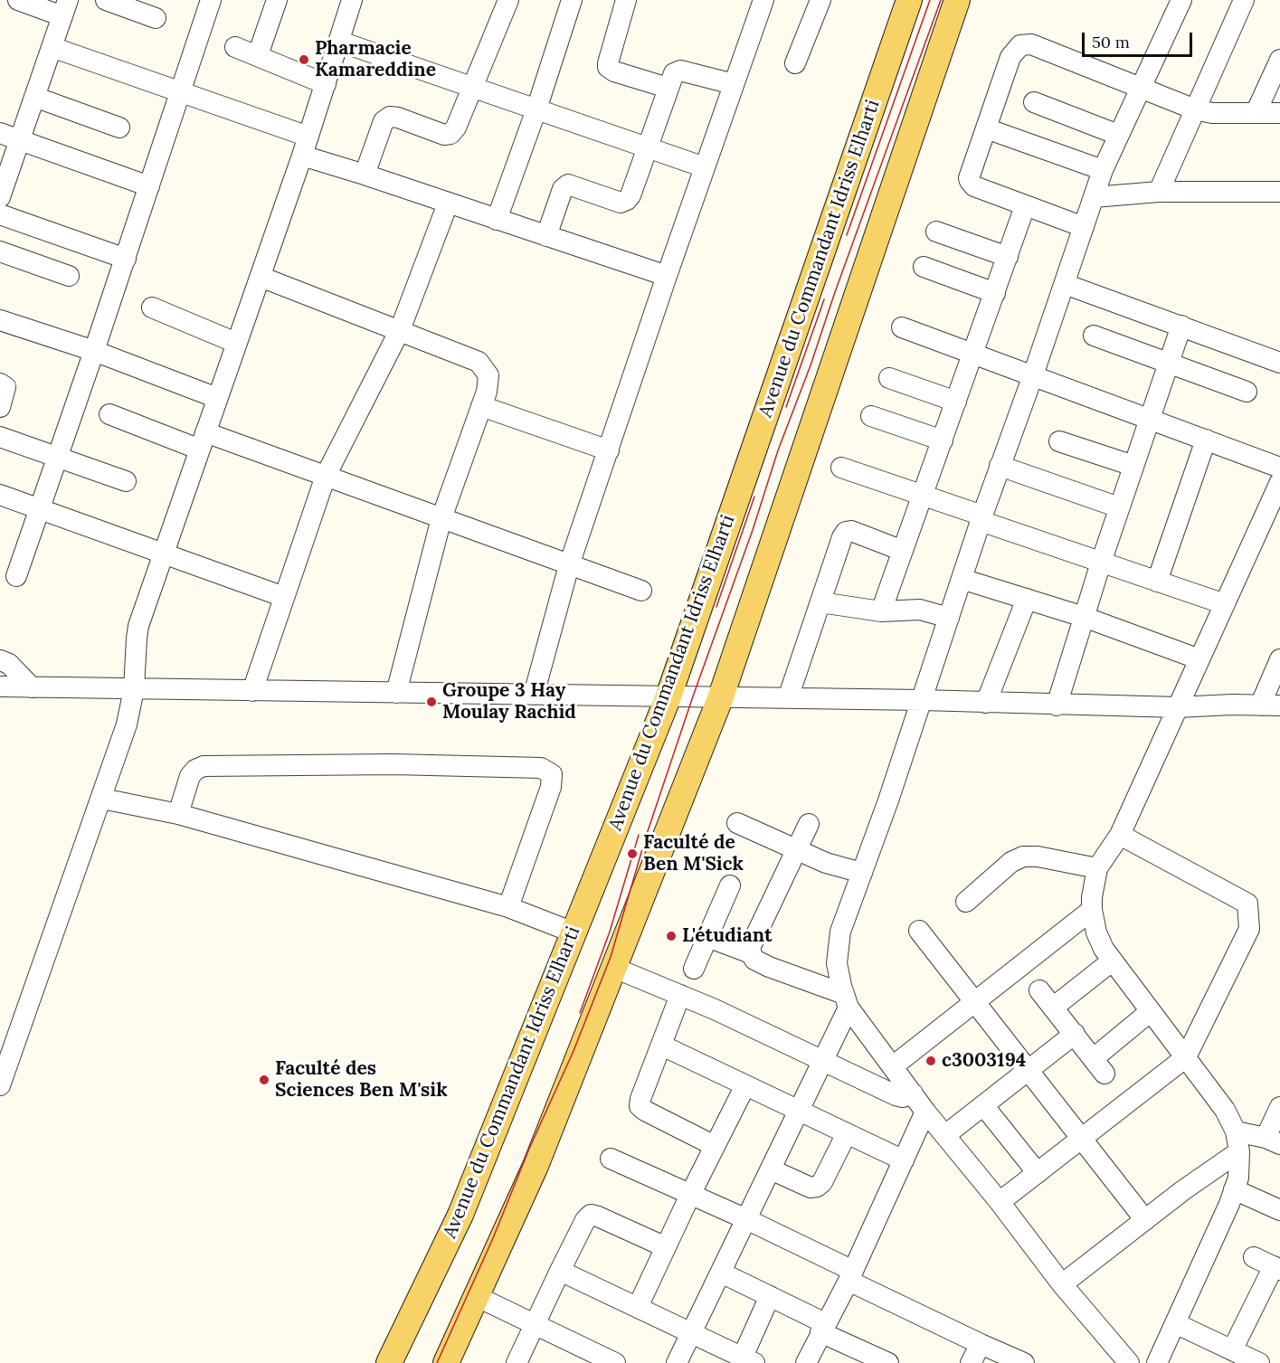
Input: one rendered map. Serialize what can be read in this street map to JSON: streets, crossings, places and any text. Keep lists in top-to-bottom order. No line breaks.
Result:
{"streets":{"main road":["Avenue du Commandant Idriss Elharti"]},"places":["Pharmacie Kamareddine","Groupe 3 Hay Moulay Rachid","Faculté de Ben M'Sick","L'étudiant","c3003194","Faculté des Sciences Ben M'sik"],"scale_bar":"50 m"}
